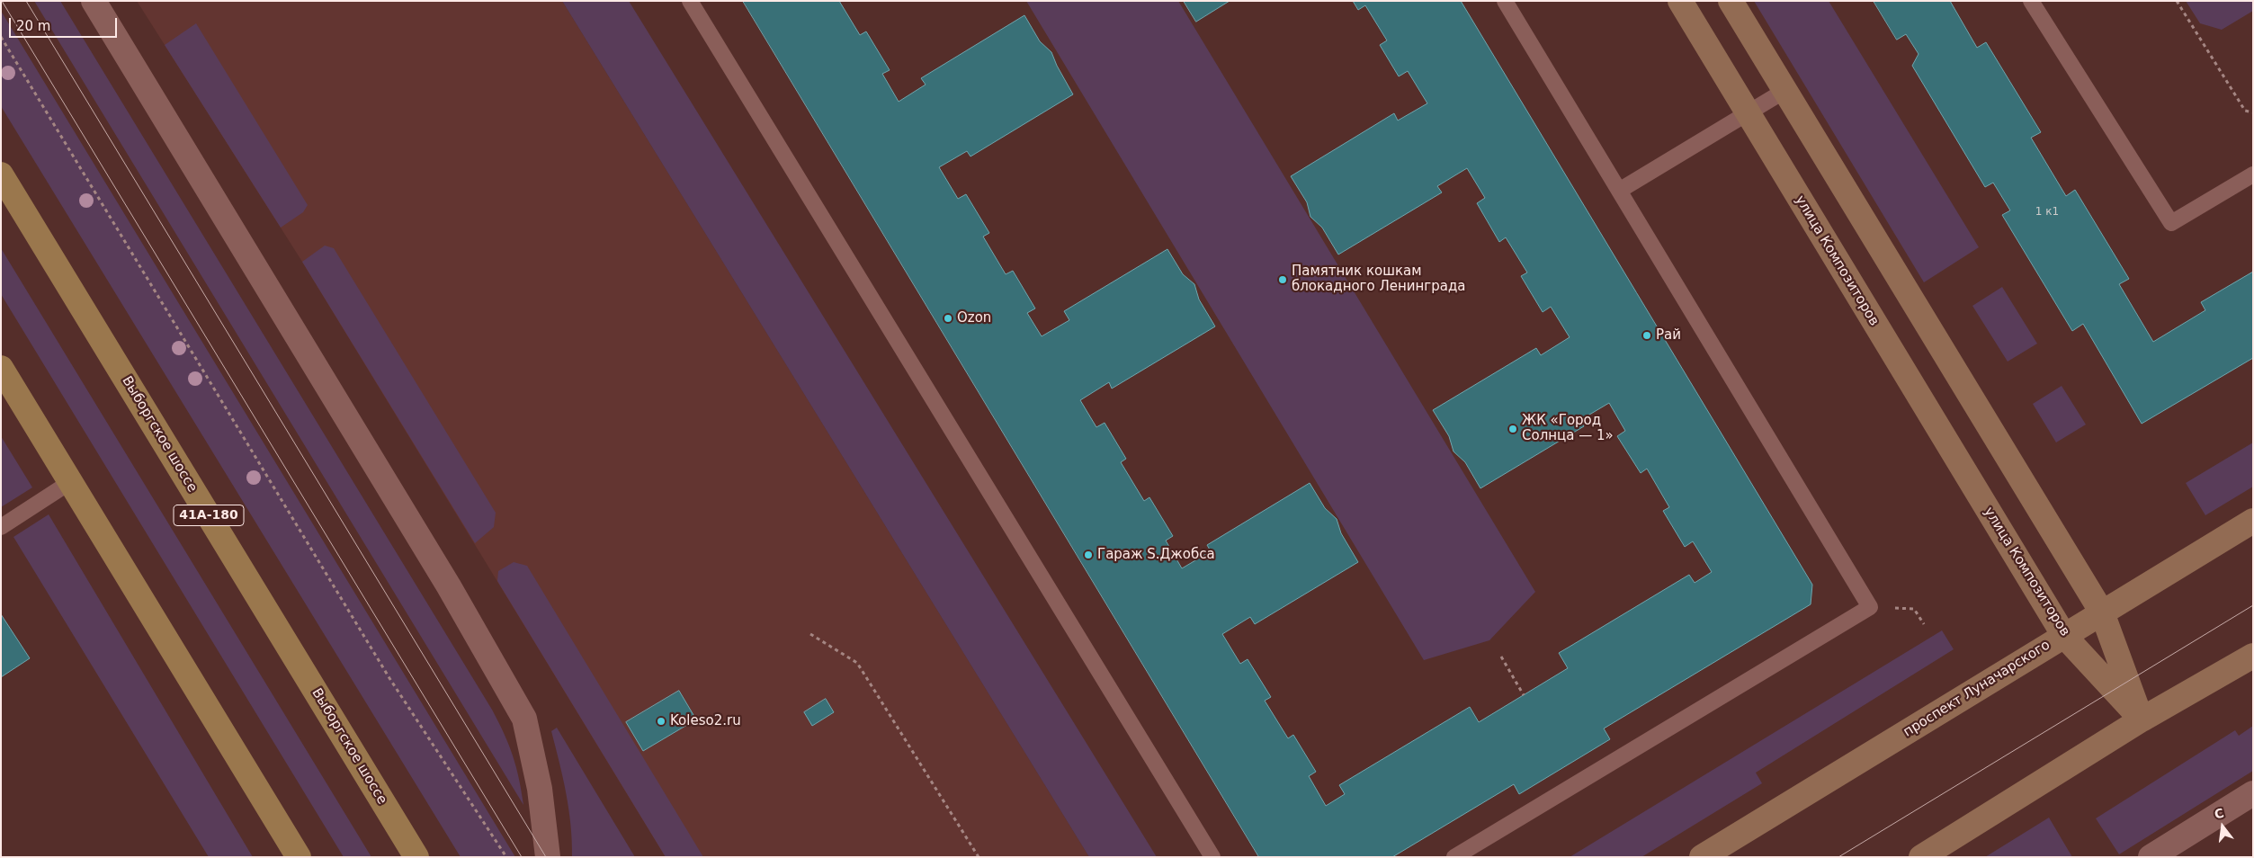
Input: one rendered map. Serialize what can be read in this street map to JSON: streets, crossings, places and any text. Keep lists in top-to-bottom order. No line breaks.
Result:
{"streets":{"main road":["Выборгское шоссе","41А-180"],"street":["улица Композиторов","проспект Луначарского"]},"crossings":[["улица Композиторов","проспект Луначарского"]],"places":["Памятник кошкам блокадного Ленинграда","Ozon","Рай","ЖК «Город Солнца — 1»","Гараж S.Джобса","Koleso2.ru"],"house_numbers":["1 к1"],"scale_bar":"20 m","north":"top"}
